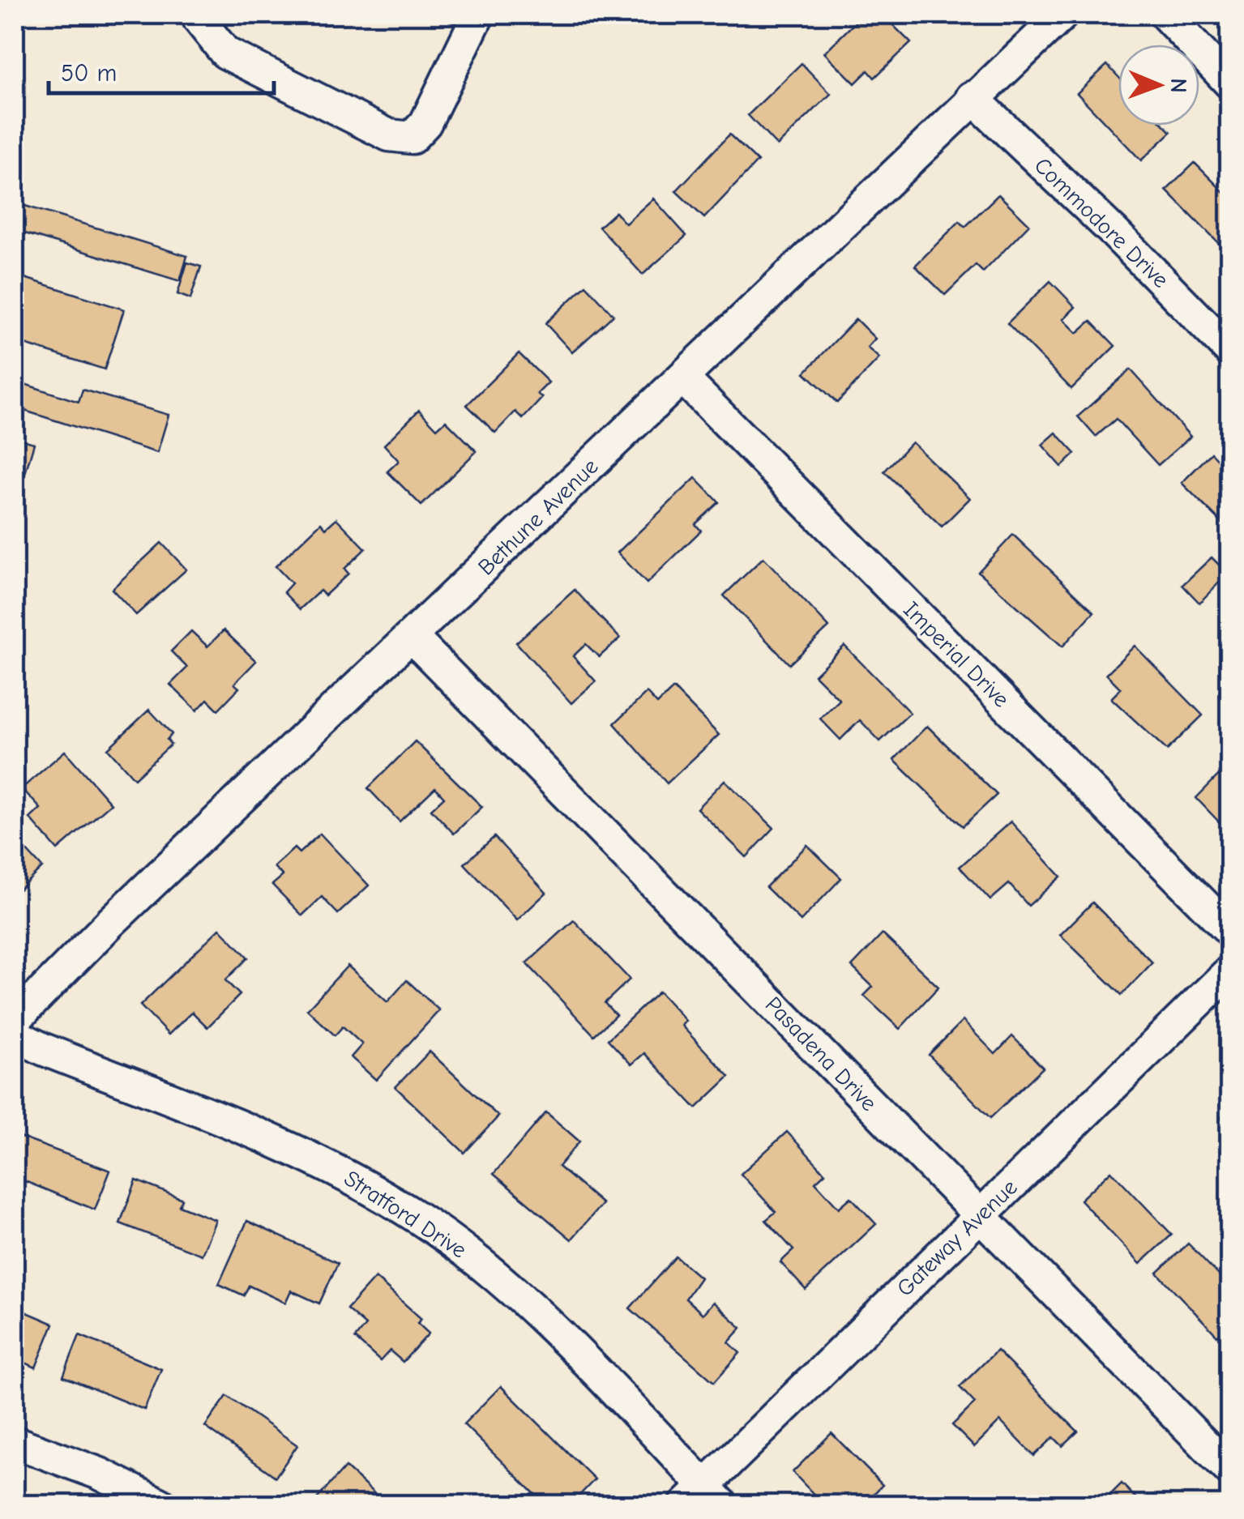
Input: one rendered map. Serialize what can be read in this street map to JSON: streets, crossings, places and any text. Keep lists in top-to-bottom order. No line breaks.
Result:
{"streets":{"street":["Commodore Drive","Bethune Avenue","Imperial Drive","Pasadena Drive","Stratford Drive","Gateway Avenue"]},"crossings":[["Commodore Drive","Bethune Avenue"],["Bethune Avenue","Imperial Drive"],["Bethune Avenue","Pasadena Drive"],["Pasadena Drive","Gateway Avenue"],["Stratford Drive","Gateway Avenue"]],"scale_bar":"50 m","north":"right"}
